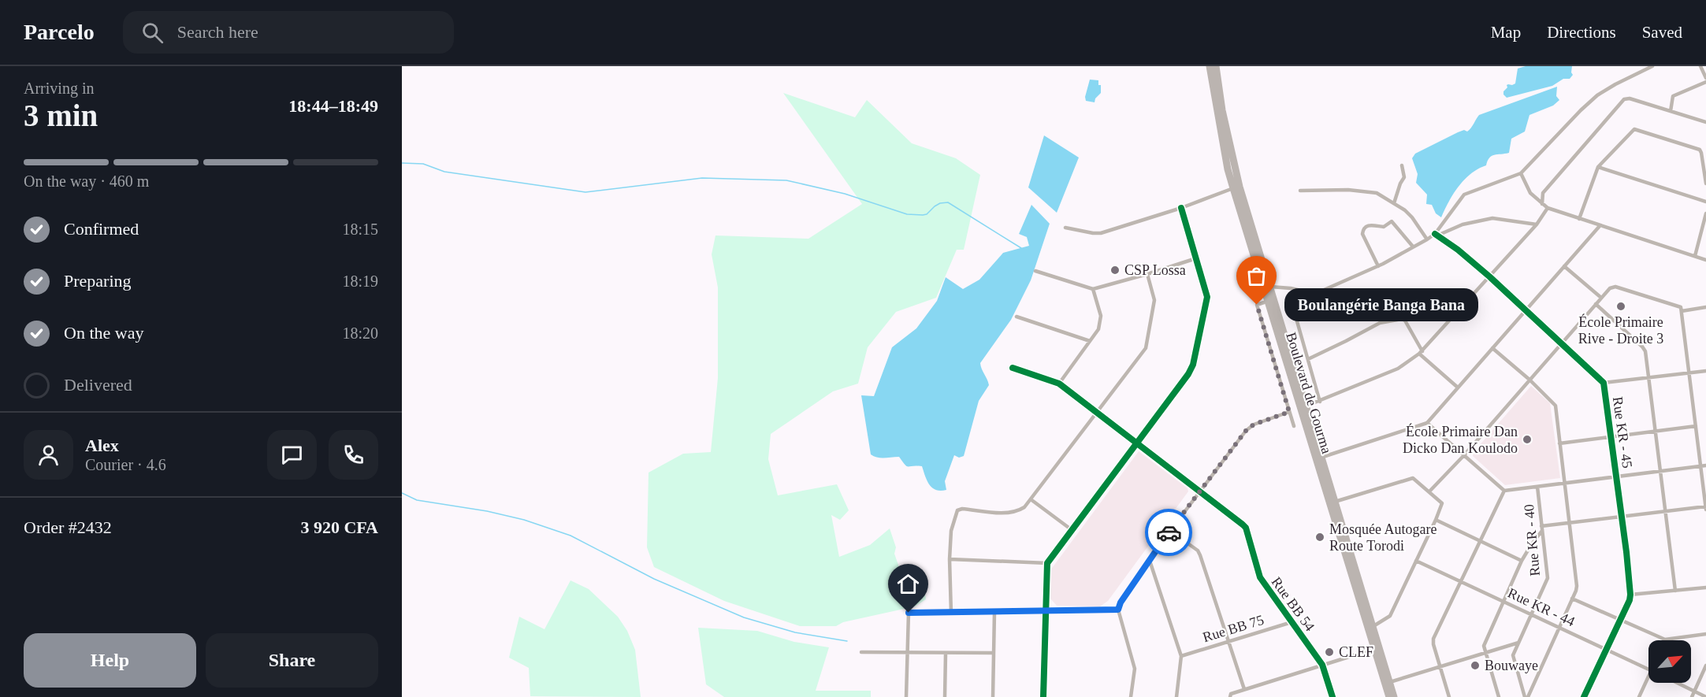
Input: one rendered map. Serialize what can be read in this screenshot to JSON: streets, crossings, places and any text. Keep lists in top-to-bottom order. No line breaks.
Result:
{"streets":{"highway":["Boulevard de Gourma"],"street":["Rue KR - 45","Rue KR - 40","Rue BB 54","Rue KR - 44","Rue BB 75"]},"crossings":[["Rue KR - 45","Rue KR - 44"],["Rue KR - 40","Rue KR - 44"],["Rue BB 54","Rue BB 75"]],"places":["CSP Lossa","Boulangérie Banga Bana","École Primaire Rive - Droite 3","École Primaire Dan Dicko Dan Koulodo","Mosquée Autogare Route Torodi","CLEF","Bouwaye"],"north":"top right","page":{"header":"Parcelo","search":"Search here","nav":["Map","Directions","Saved"],"heading":["3 min","Arriving in","18:44–18:49"],"panel":["Alex","Courier · 4.6","Order #2432","3 920 CFA"],"bar":"On the way · 460 m","list":[["Confirmed","18:15"],["Preparing","18:19"],["On the way","18:20"],"Delivered"],"bubble":"Boulangérie Banga Bana","buttons":["Help","Share"]}}
